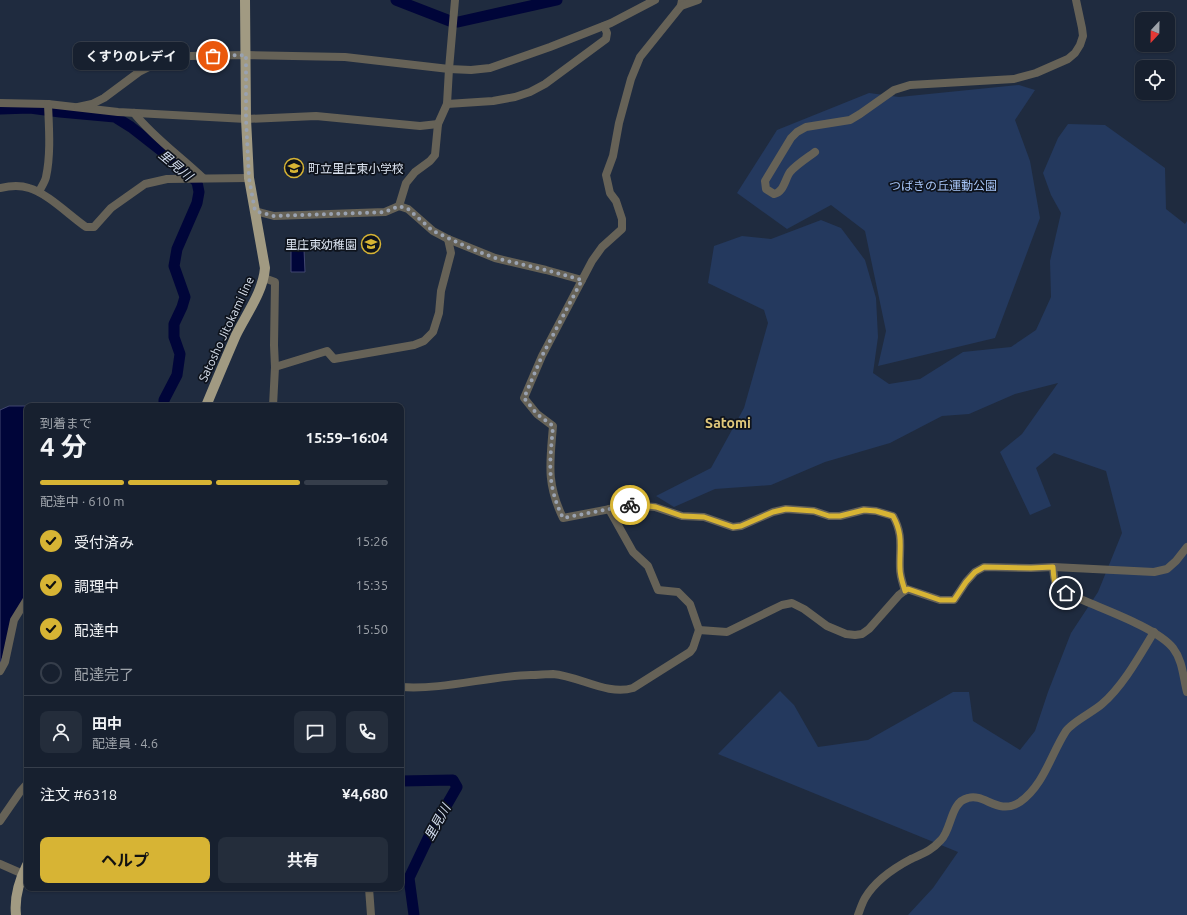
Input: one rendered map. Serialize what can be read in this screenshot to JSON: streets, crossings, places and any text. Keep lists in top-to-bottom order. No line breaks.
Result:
{"streets":{"main road":["Satosho Jitokami line"]},"districts":["Satomi"],"water":["里見川"],"parks":["つばきの丘運動公園"],"places":{"other":["くすりのレデイ"],"school or university":["町立里庄東小学校","里庄東幼稚園"]},"north":"bottom","page":{"bubble":"くすりのレデイ","heading":["4 分","到着まで","15:59–16:04"],"panel":["田中","配達員 · 4.6","注文 #6318","¥4,680"],"bar":"配達中 · 610 m","list":[["受付済み","15:26"],["調理中","15:35"],["配達中","15:50"],"配達完了"],"buttons":["ヘルプ","共有"]}}
